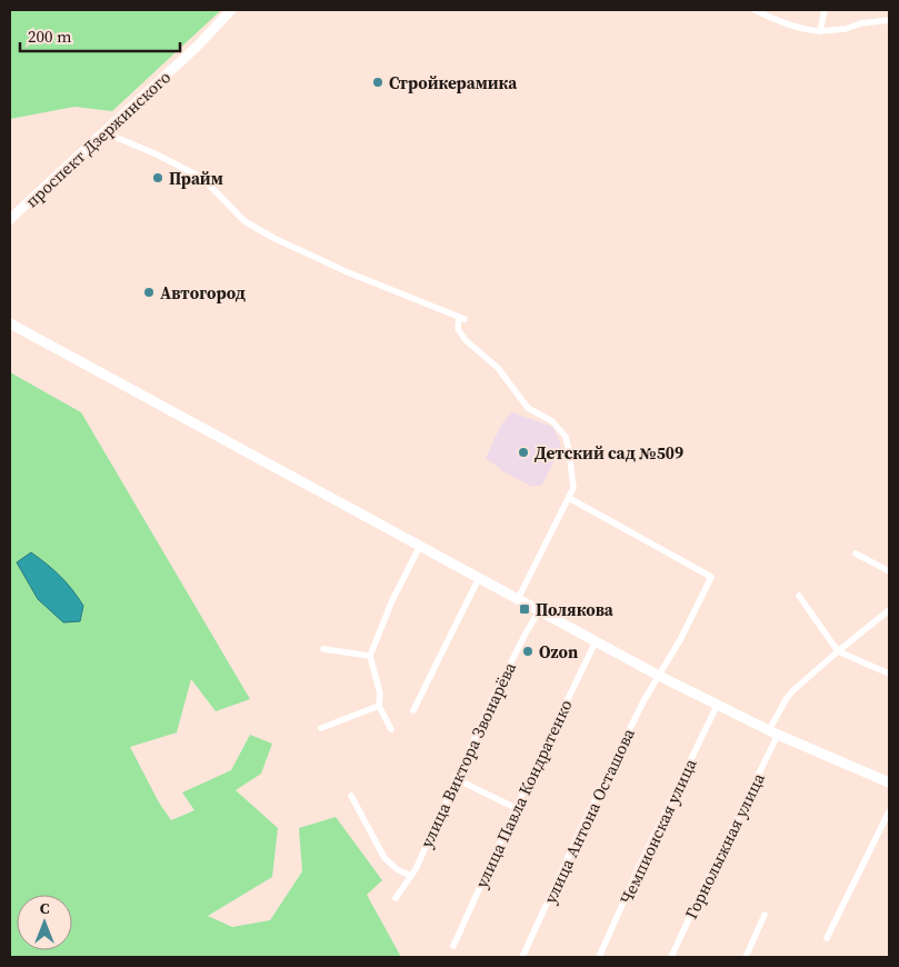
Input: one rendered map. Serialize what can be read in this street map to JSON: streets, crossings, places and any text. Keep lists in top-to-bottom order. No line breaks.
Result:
{"streets":{"street":["проспект Дзержинского","улица Виктора Звонарёва","улица Павла Кондратенко","улица Антона Осташова","Чемпионская улица","Горнолыжная улица"]},"places":{"other":["Стройкерамика","Прайм","Автогород","Детский сад №509","Ozon"],"transit":["Полякова"]},"scale_bar":"200 m","north":"top"}
